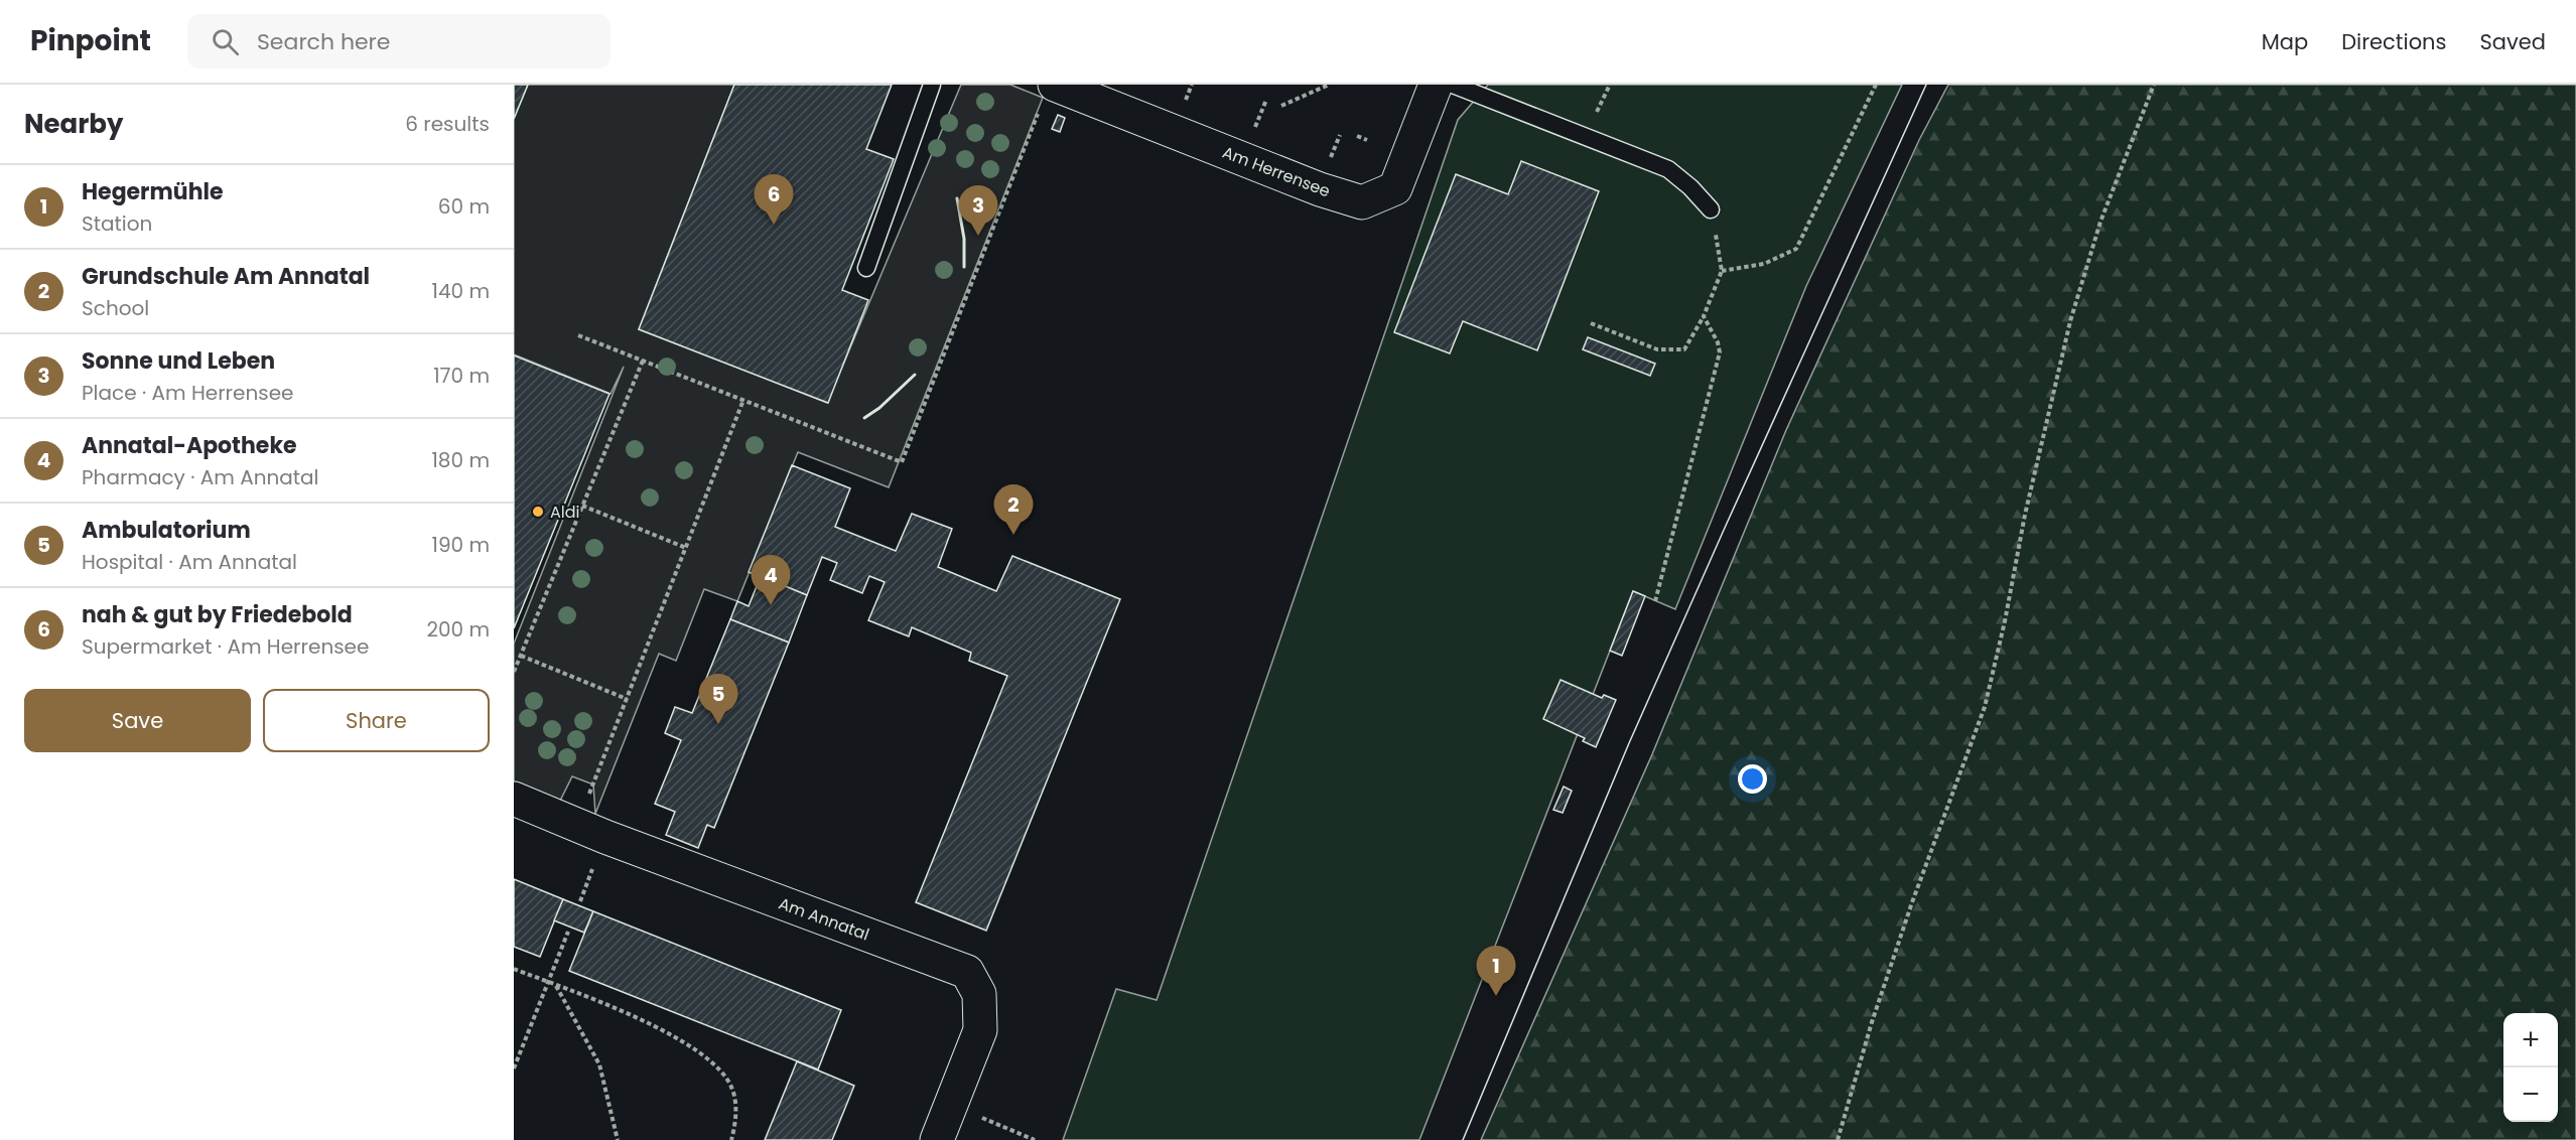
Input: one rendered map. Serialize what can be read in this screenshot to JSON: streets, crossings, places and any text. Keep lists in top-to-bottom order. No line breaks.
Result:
{"streets":{"street":["Am Herrensee","Am Annatal"]},"places":["Aldi"],"page":{"header":"Pinpoint","search":"Search here","nav":["Map","Directions","Saved"],"heading":["Nearby","6 results"],"list":[{"mark":"1","name":"Hegermühle","note":"Station","value":"60 m"},{"mark":"2","name":"Grundschule Am Annatal","note":"School","value":"140 m"},{"mark":"3","name":"Sonne und Leben","note":"Place · Am Herrensee","value":"170 m"},{"mark":"4","name":"Annatal-Apotheke","note":"Pharmacy · Am Annatal","value":"180 m"},{"mark":"5","name":"Ambulatorium","note":"Hospital · Am Annatal","value":"190 m"},{"mark":"6","name":"nah & gut by Friedebold","note":"Supermarket · Am Herrensee","value":"200 m"}],"pins":["6","3","2","4","5","1"],"buttons":["Save","Share"],"map_buttons":["+","−"]}}
